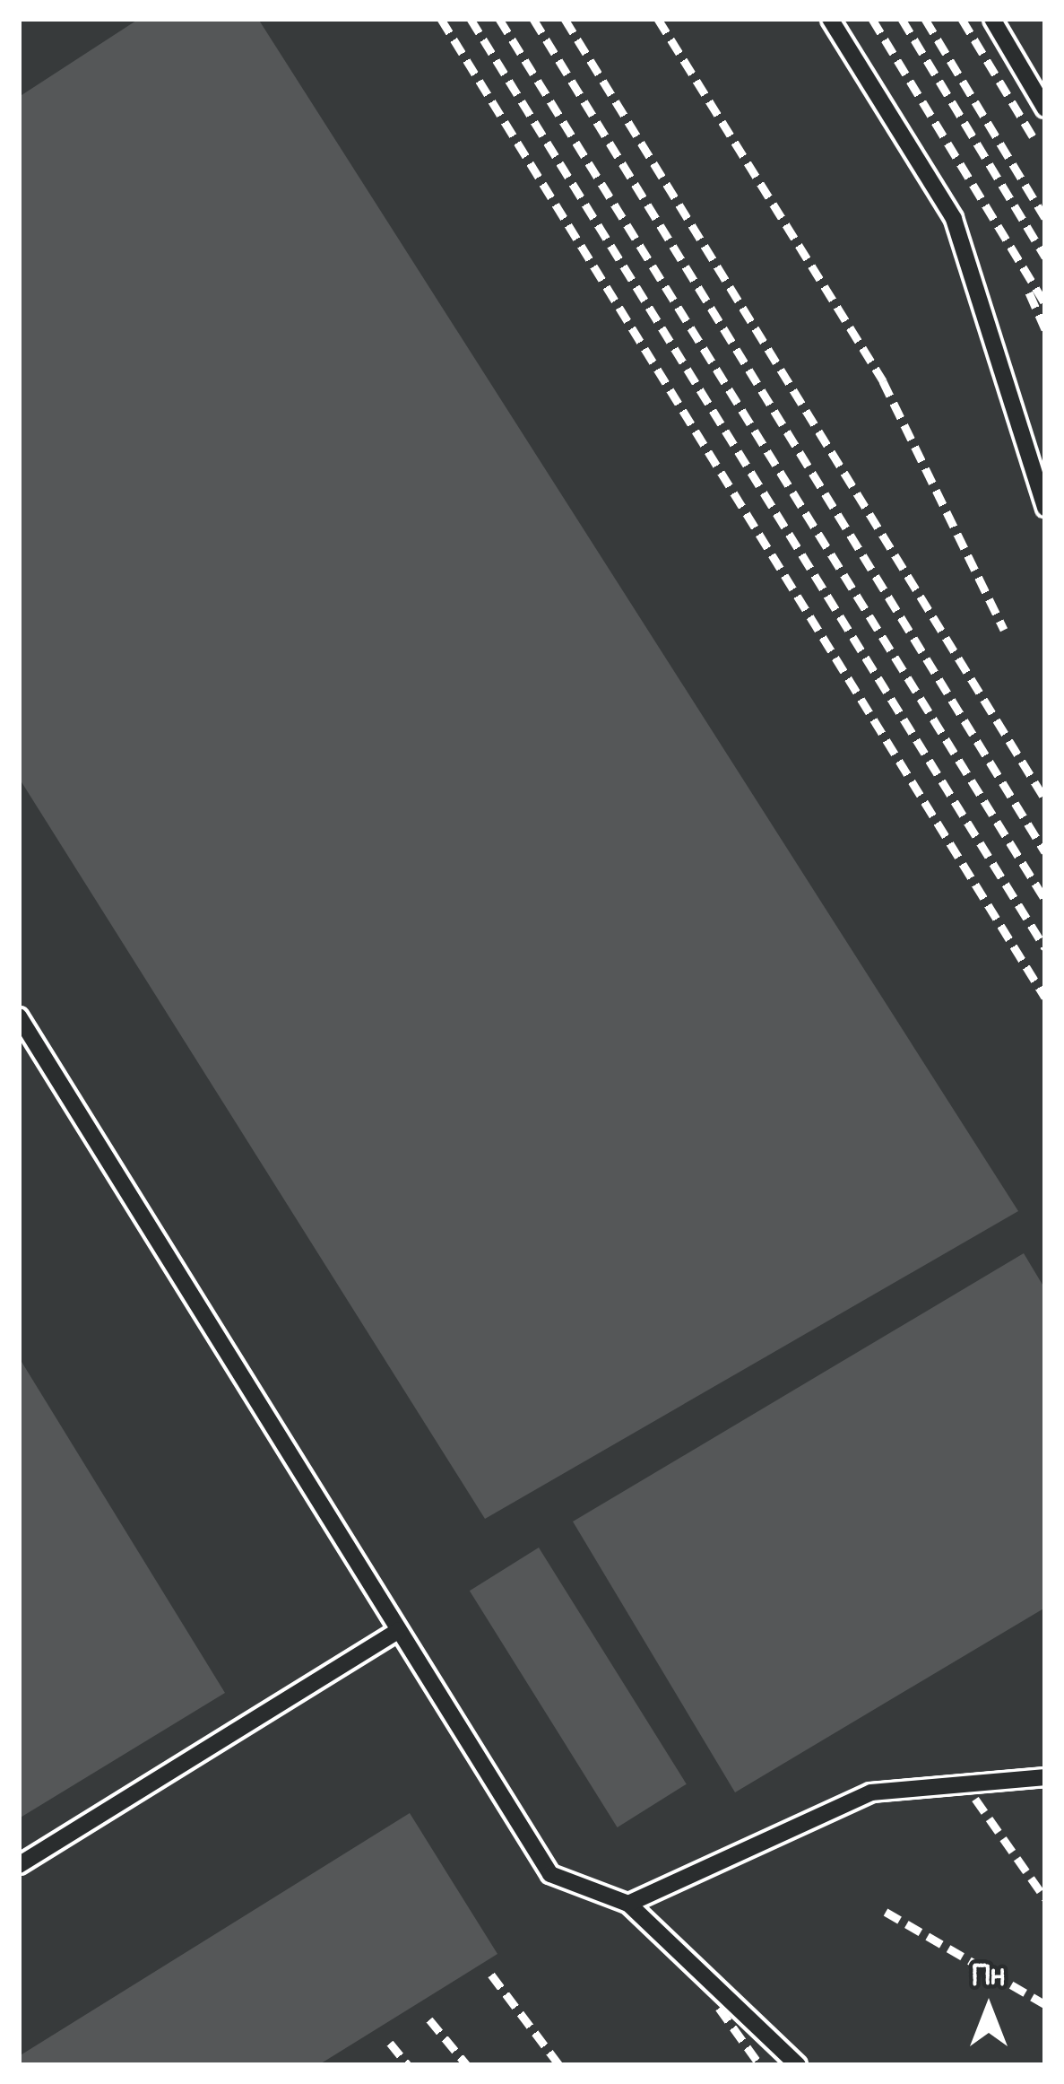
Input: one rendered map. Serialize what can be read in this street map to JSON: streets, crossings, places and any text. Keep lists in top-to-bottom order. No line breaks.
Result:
{"north":"top"}
